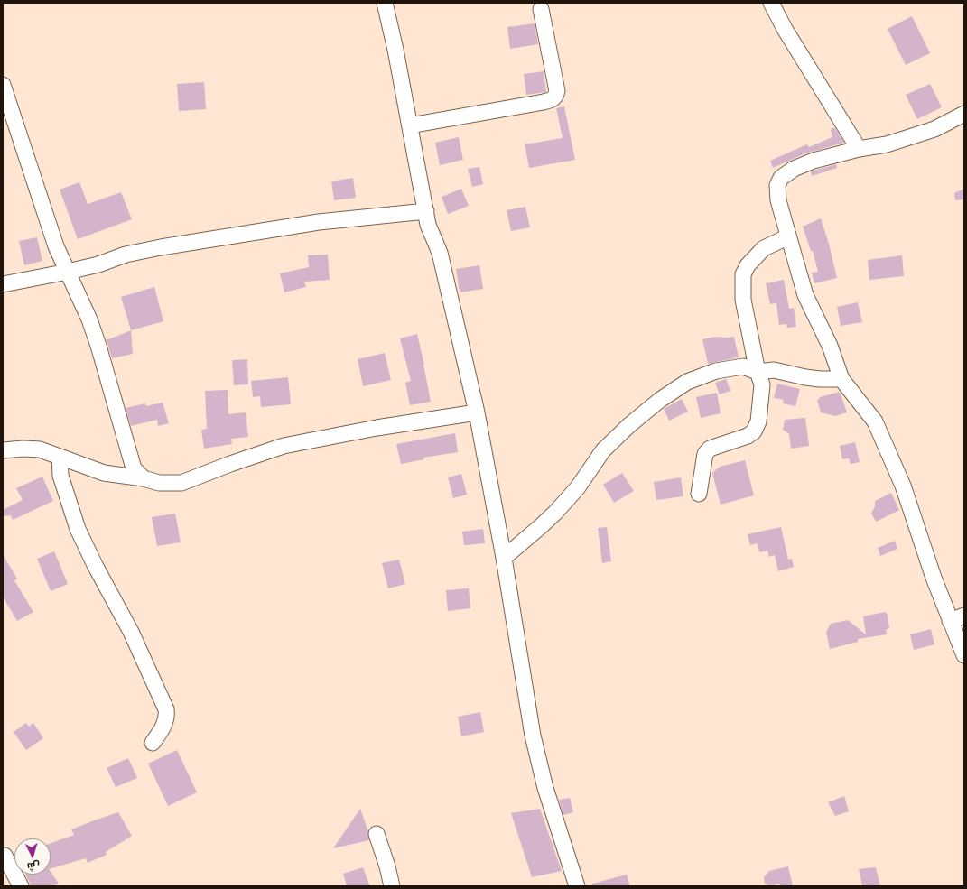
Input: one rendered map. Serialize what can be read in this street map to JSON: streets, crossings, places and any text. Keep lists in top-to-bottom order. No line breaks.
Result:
{"north":"bottom"}
